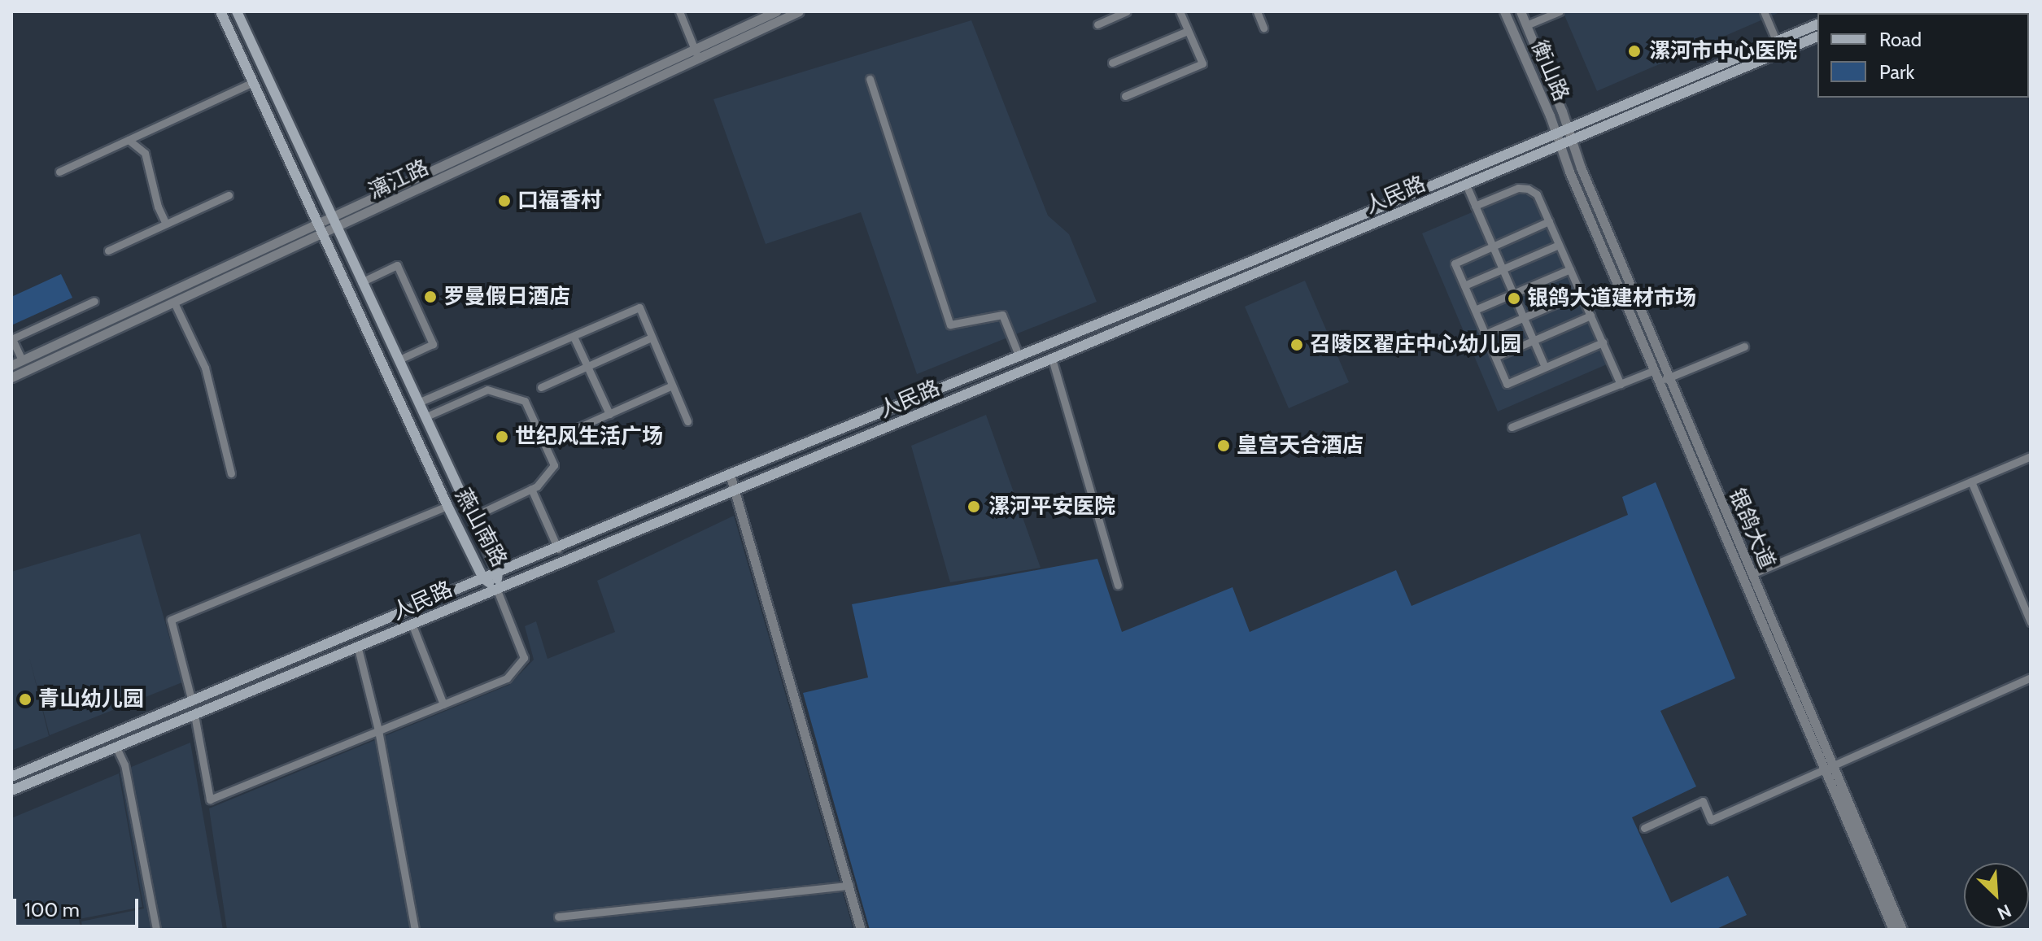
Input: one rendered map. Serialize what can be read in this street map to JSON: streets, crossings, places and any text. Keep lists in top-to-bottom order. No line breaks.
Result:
{"streets":{"main road":["人民路","燕山南路"],"street":["衡山路","漓江路","银鸽大道"]},"crossings":[["衡山路","人民路"],["衡山路","银鸽大道"],["漓江路","燕山南路"],["人民路","燕山南路"],["人民路","银鸽大道"]],"places":["漯河市中心医院","口福香村","罗曼假日酒店","银鸽大道建材市场","召陵区翟庄中心幼儿园","世纪风生活广场","皇宫天合酒店","漯河平安医院","青山幼儿园"],"legend":["Road","Park"],"scale_bar":"100 m","north":"bottom right"}
